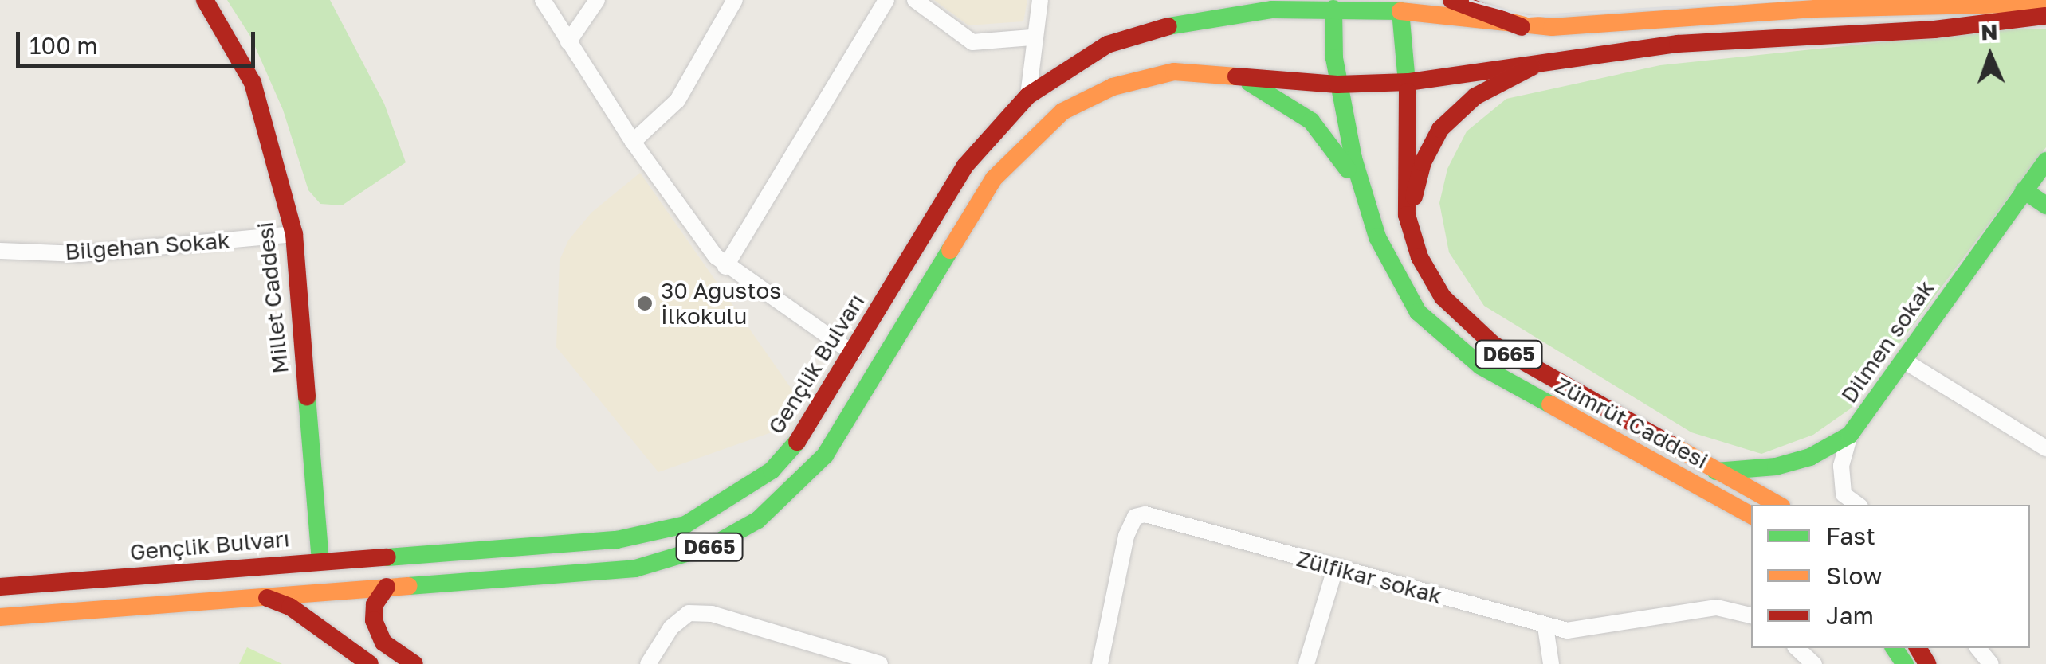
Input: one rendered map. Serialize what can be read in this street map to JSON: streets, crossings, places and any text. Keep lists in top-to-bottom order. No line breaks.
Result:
{"streets":{"main road":["Millet Caddesi","Dilmen sokak","D665","Gençlik Bulvarı","Zümrüt Caddesi"],"street":["Bilgehan Sokak","Zülfikar sokak"]},"crossings":[["Bilgehan Sokak","Millet Caddesi"],["Millet Caddesi","Gençlik Bulvarı"],["Dilmen sokak","D665"],["D665","Gençlik Bulvarı"],["D665","Zümrüt Caddesi"],["Gençlik Bulvarı","Zümrüt Caddesi"]],"places":["30 Ağustos İlkokulu"],"legend":["Fast","Slow","Jam"],"scale_bar":"100 m","north":"top"}
